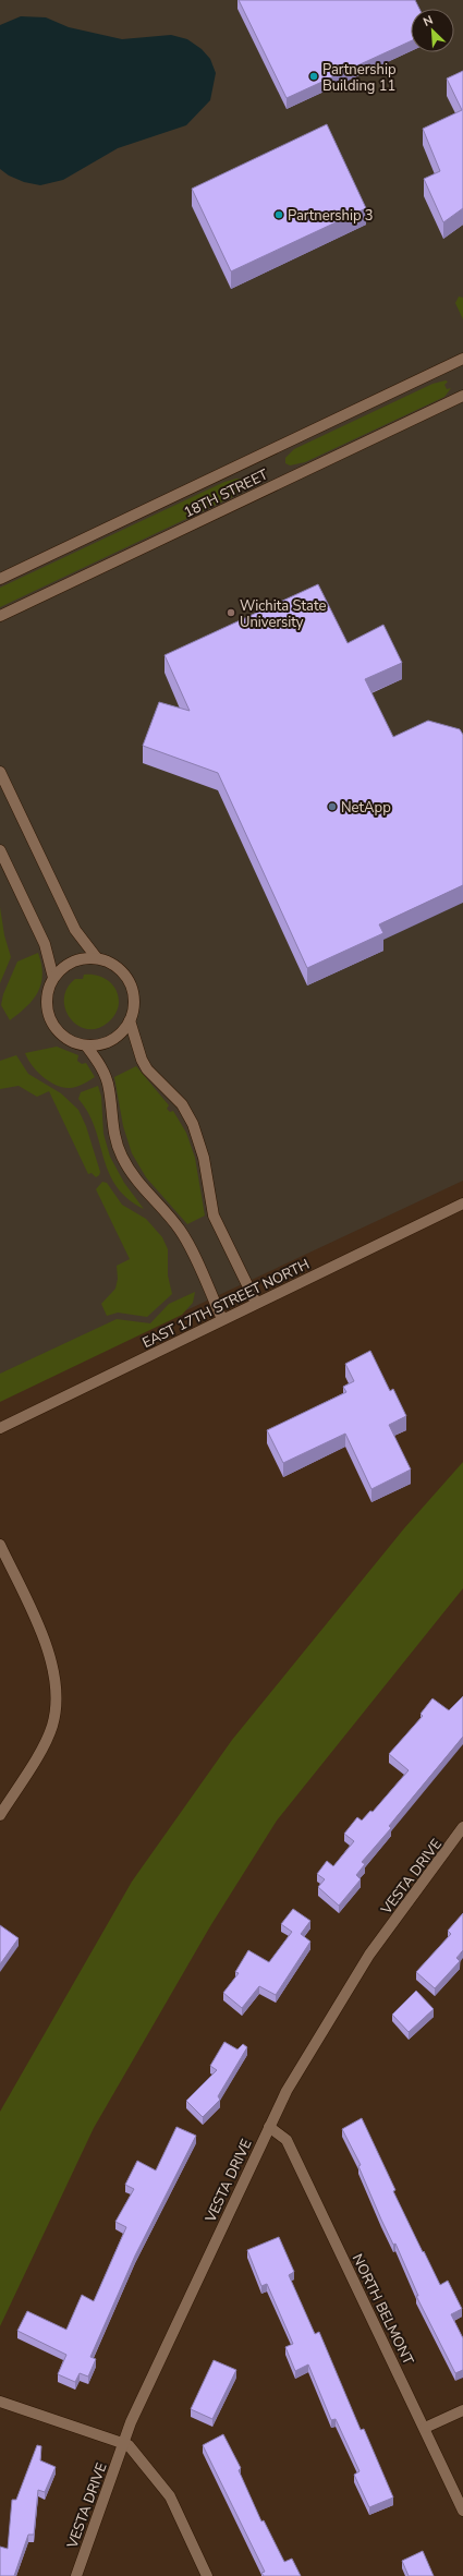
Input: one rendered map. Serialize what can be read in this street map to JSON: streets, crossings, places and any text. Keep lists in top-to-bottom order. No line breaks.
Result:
{"streets":{"street":["18TH STREET","EAST 17TH STREET NORTH","VESTA DRIVE","NORTH BELMONT"]},"crossings":[["VESTA DRIVE","NORTH BELMONT"]],"places":["Partnership Building 11","Partnership 3","Wichita State University","NetApp"],"north":"top left"}
